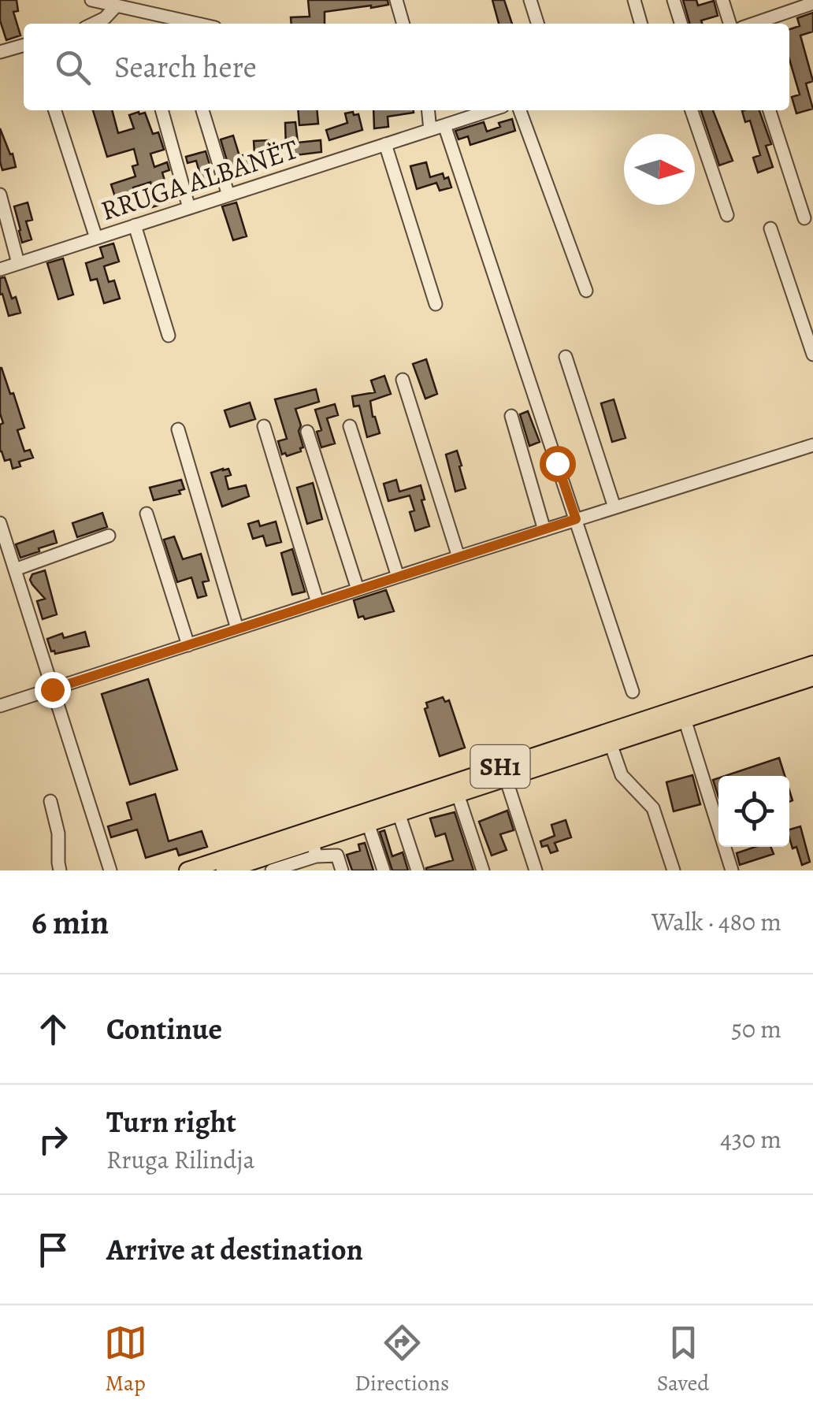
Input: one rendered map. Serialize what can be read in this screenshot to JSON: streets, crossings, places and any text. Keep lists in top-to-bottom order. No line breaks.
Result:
{"streets":{"main road":["SH1"],"street":["RRUGA ALBANËT"]},"north":"right","page":{"search":"Search here","heading":["6 min","Walk · 480 m"],"list":[["Continue","50 m"],["Turn right","Rruga Rilindja","430 m"],"Arrive at destination"],"nav":["Map","Directions","Saved"]}}
